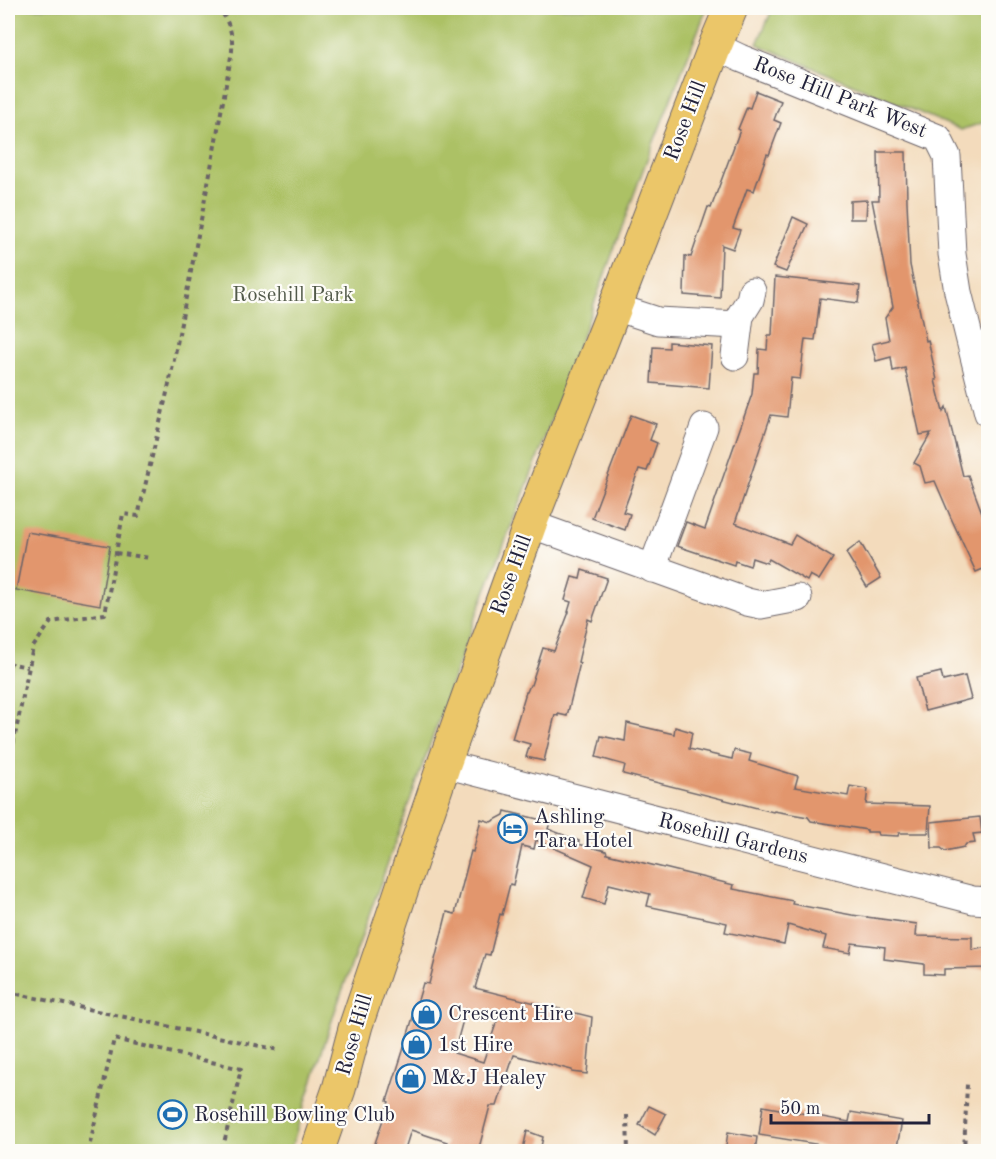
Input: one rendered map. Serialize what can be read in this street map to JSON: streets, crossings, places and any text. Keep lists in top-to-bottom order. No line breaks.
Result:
{"streets":{"main road":["Rose Hill"],"street":["Rose Hill Park West","Rosehill Gardens"]},"crossings":[["Rose Hill Park West","Rose Hill"],["Rose Hill","Rosehill Gardens"]],"parks":["Rosehill Park"],"places":{"hotel":["Ashling Tara Hotel"],"shop":["Crescent Hire","1st Hire","M&J Healey"],"sports":["Rosehill Bowling Club"]},"scale_bar":"50 m"}
